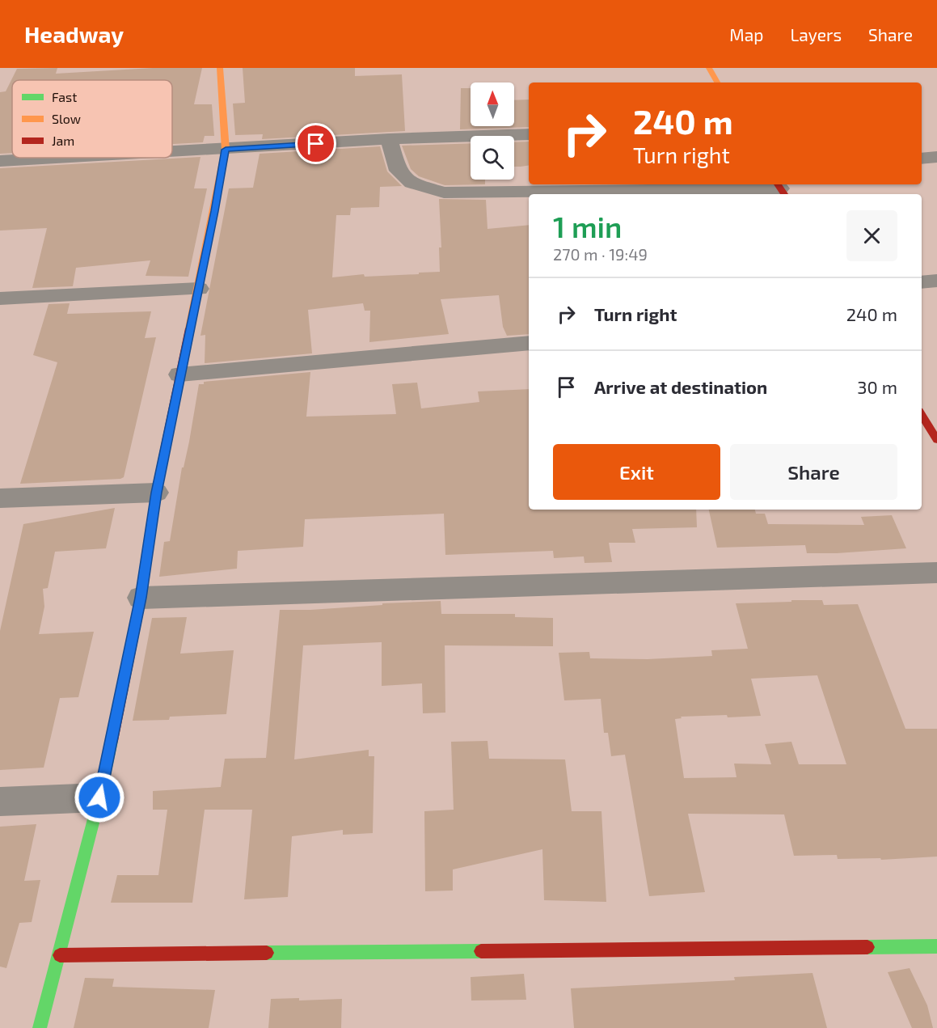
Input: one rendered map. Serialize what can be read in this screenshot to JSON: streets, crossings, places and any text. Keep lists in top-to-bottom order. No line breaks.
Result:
{"legend":["Fast","Slow","Jam"],"north":"top","page":{"header":"Headway","nav":["Map","Layers","Share"],"turn":["240 m","Turn right"],"heading":["1 min","270 m · 19:49"],"list":[{"name":"Turn right","value":"240 m"},{"name":"Arrive at destination","value":"30 m"}],"buttons":["Exit","Share"]}}
